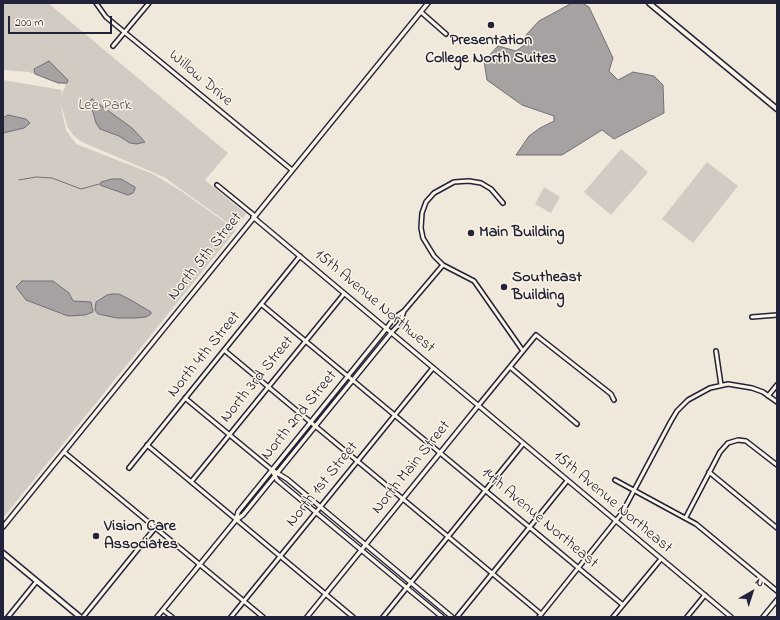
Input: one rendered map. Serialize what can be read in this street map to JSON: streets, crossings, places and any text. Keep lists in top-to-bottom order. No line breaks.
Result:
{"streets":{"street":["Willow Drive","North 5th Street","15th Avenue Northwest","North 4th Street","North 3rd Street","North 2nd Street","North Main Street","North 1st Street","15th Avenue Northeast","14th Avenue Northeast"]},"crossings":[["Willow Drive","North 5th Street"],["North 5th Street","15th Avenue Northwest"],["15th Avenue Northwest","North 4th Street"],["15th Avenue Northwest","North 3rd Street"],["15th Avenue Northwest","North 2nd Street"],["15th Avenue Northwest","North Main Street"],["15th Avenue Northwest","North 1st Street"],["15th Avenue Northwest","15th Avenue Northeast"],["North 4th Street","14th Avenue Northeast"],["North 3rd Street","14th Avenue Northeast"],["North 2nd Street","14th Avenue Northeast"],["North Main Street","15th Avenue Northeast"],["North Main Street","14th Avenue Northeast"],["North 1st Street","14th Avenue Northeast"]],"parks":["Lee Park"],"places":["Presentation College North Suites","Main Building","Southeast Building","Vision Care Associates"],"scale_bar":"200 m","north":"top right"}
